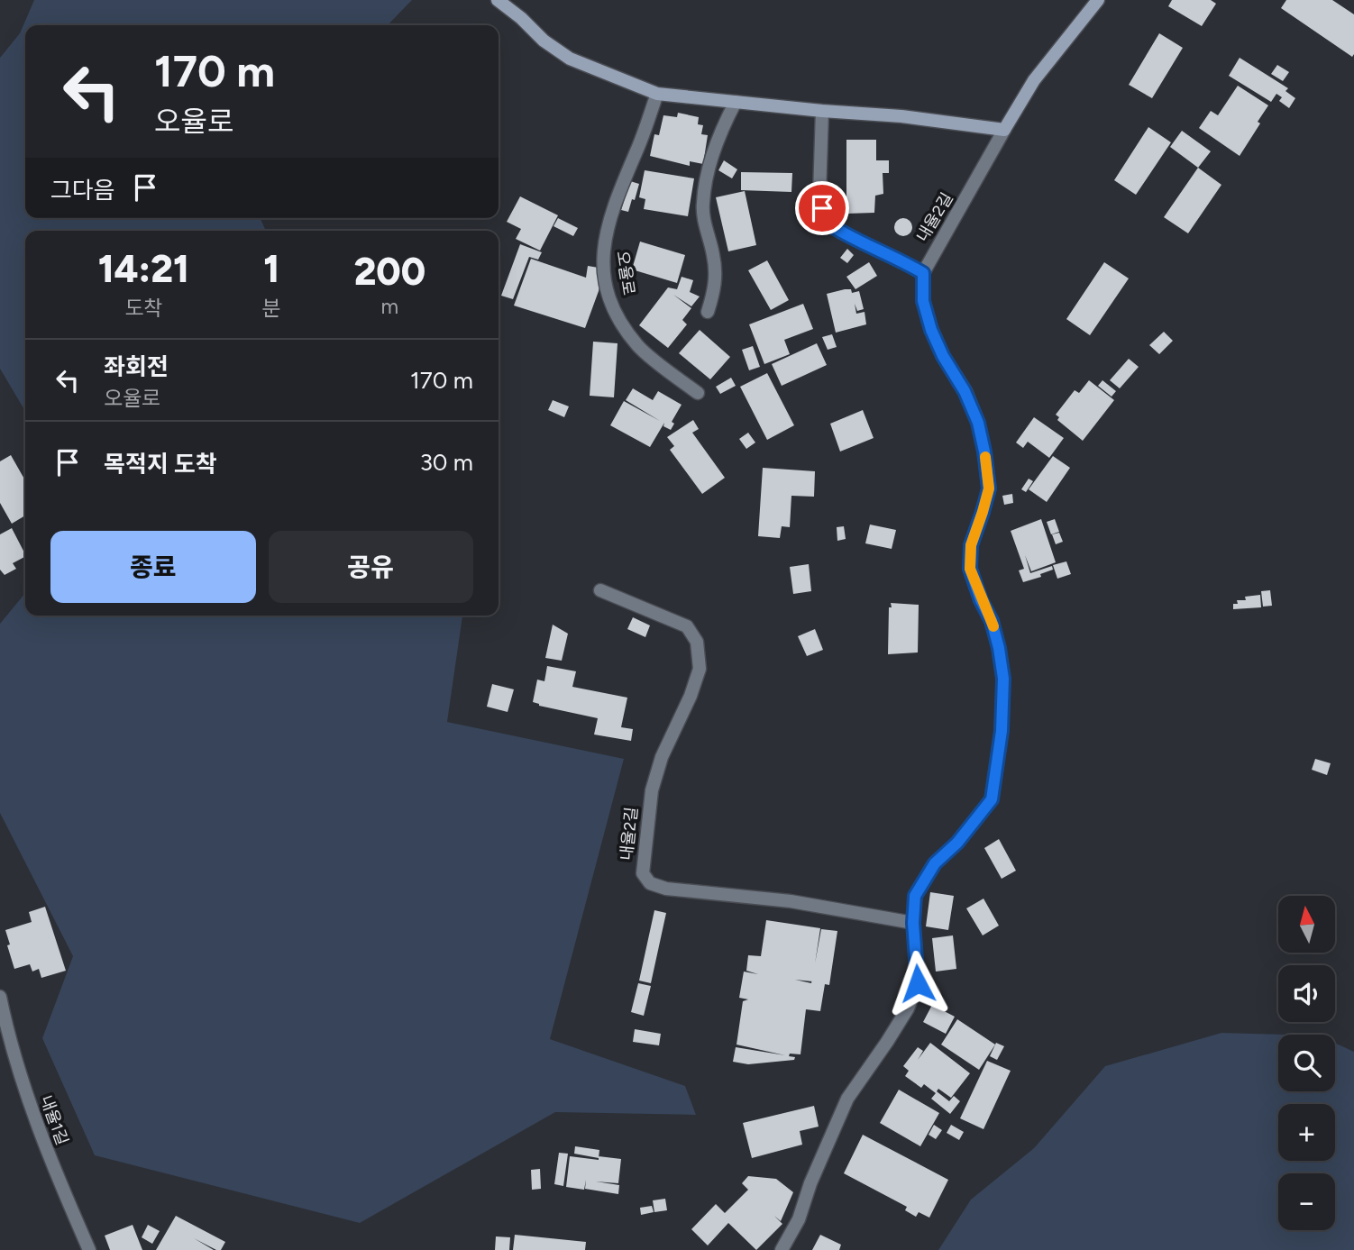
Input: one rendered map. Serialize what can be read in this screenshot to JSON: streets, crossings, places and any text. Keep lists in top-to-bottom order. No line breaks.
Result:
{"streets":{"street":["내율2길","오율로","내율1길"]},"north":"top","page":{"turn":["170 m","오율로"],"then":"그다음","eta":["14:21","도착","1","분","200","m"],"list":[{"name":"좌회전","note":"오율로","value":"170 m"},{"name":"목적지 도착","value":"30 m"}],"buttons":["종료","공유"],"map_buttons":["+","−"]}}
